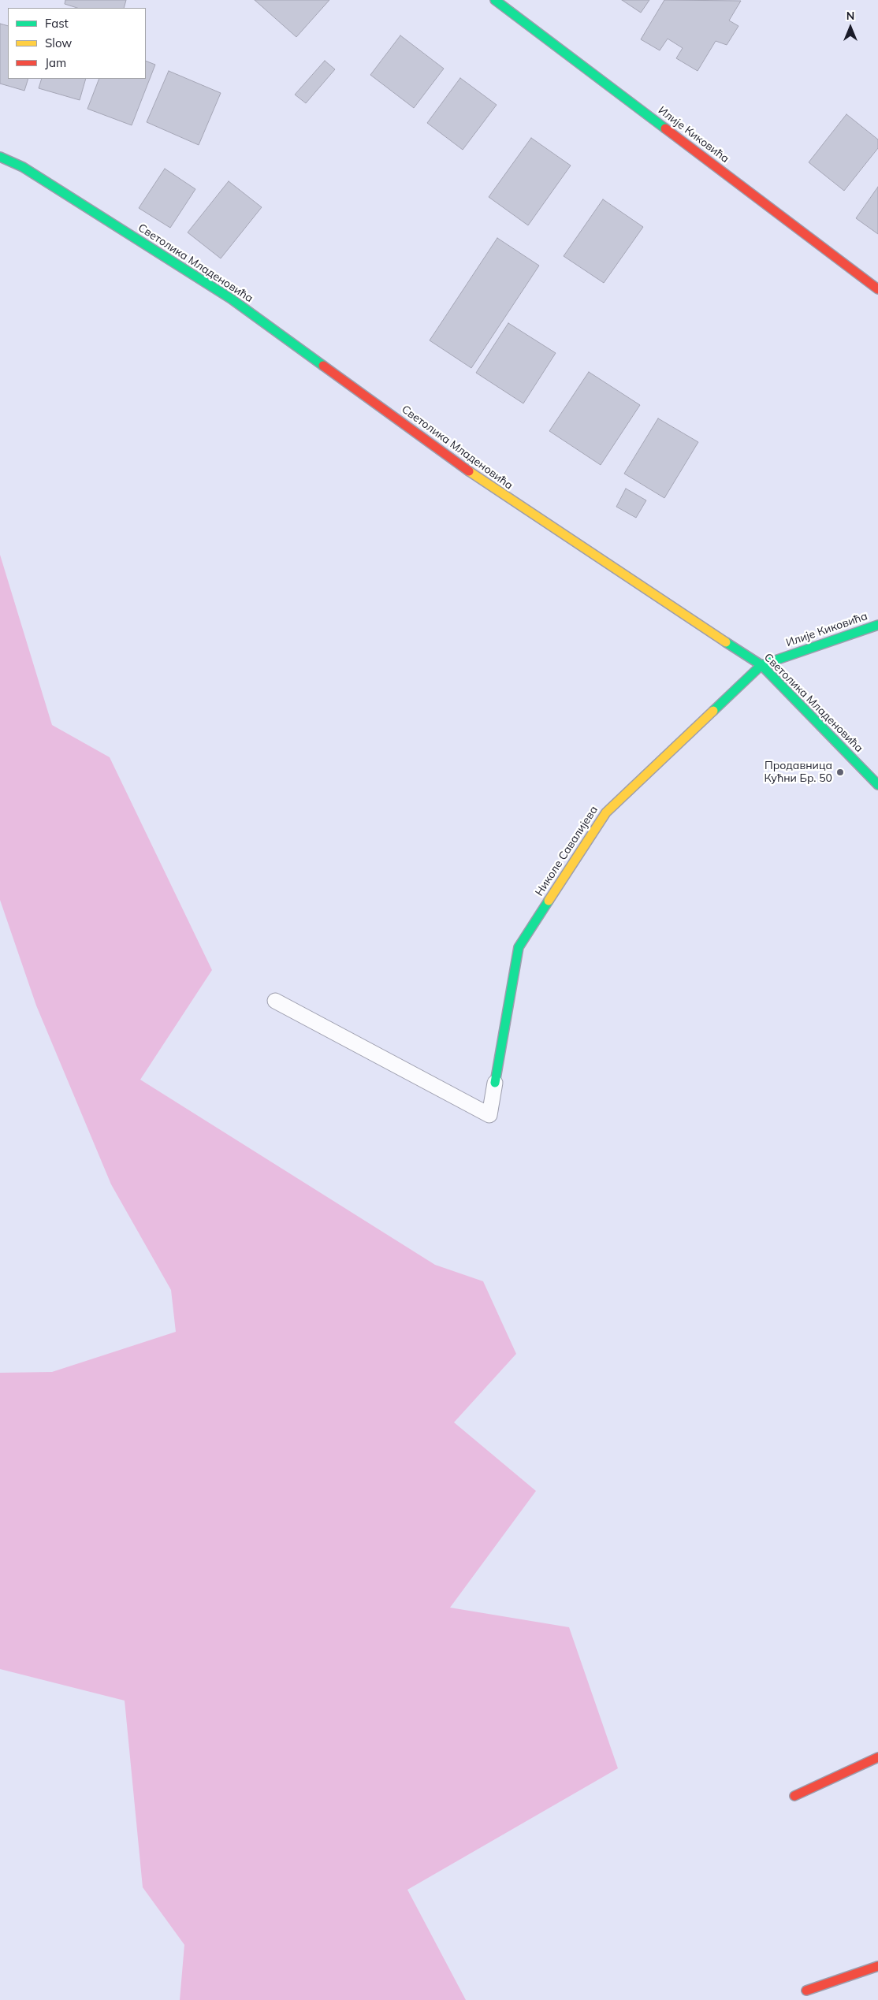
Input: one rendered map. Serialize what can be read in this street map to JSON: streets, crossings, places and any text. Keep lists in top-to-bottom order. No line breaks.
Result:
{"streets":{"street":["Илије Киковића","Светолика Младеновића","Николе Савалијева"]},"crossings":[["Илије Киковића","Светолика Младеновића"],["Илије Киковића","Николе Савалијева"],["Светолика Младеновића","Николе Савалијева"]],"places":["Продавница Кућни Бр. 50"],"legend":["Fast","Slow","Jam"],"north":"top"}
